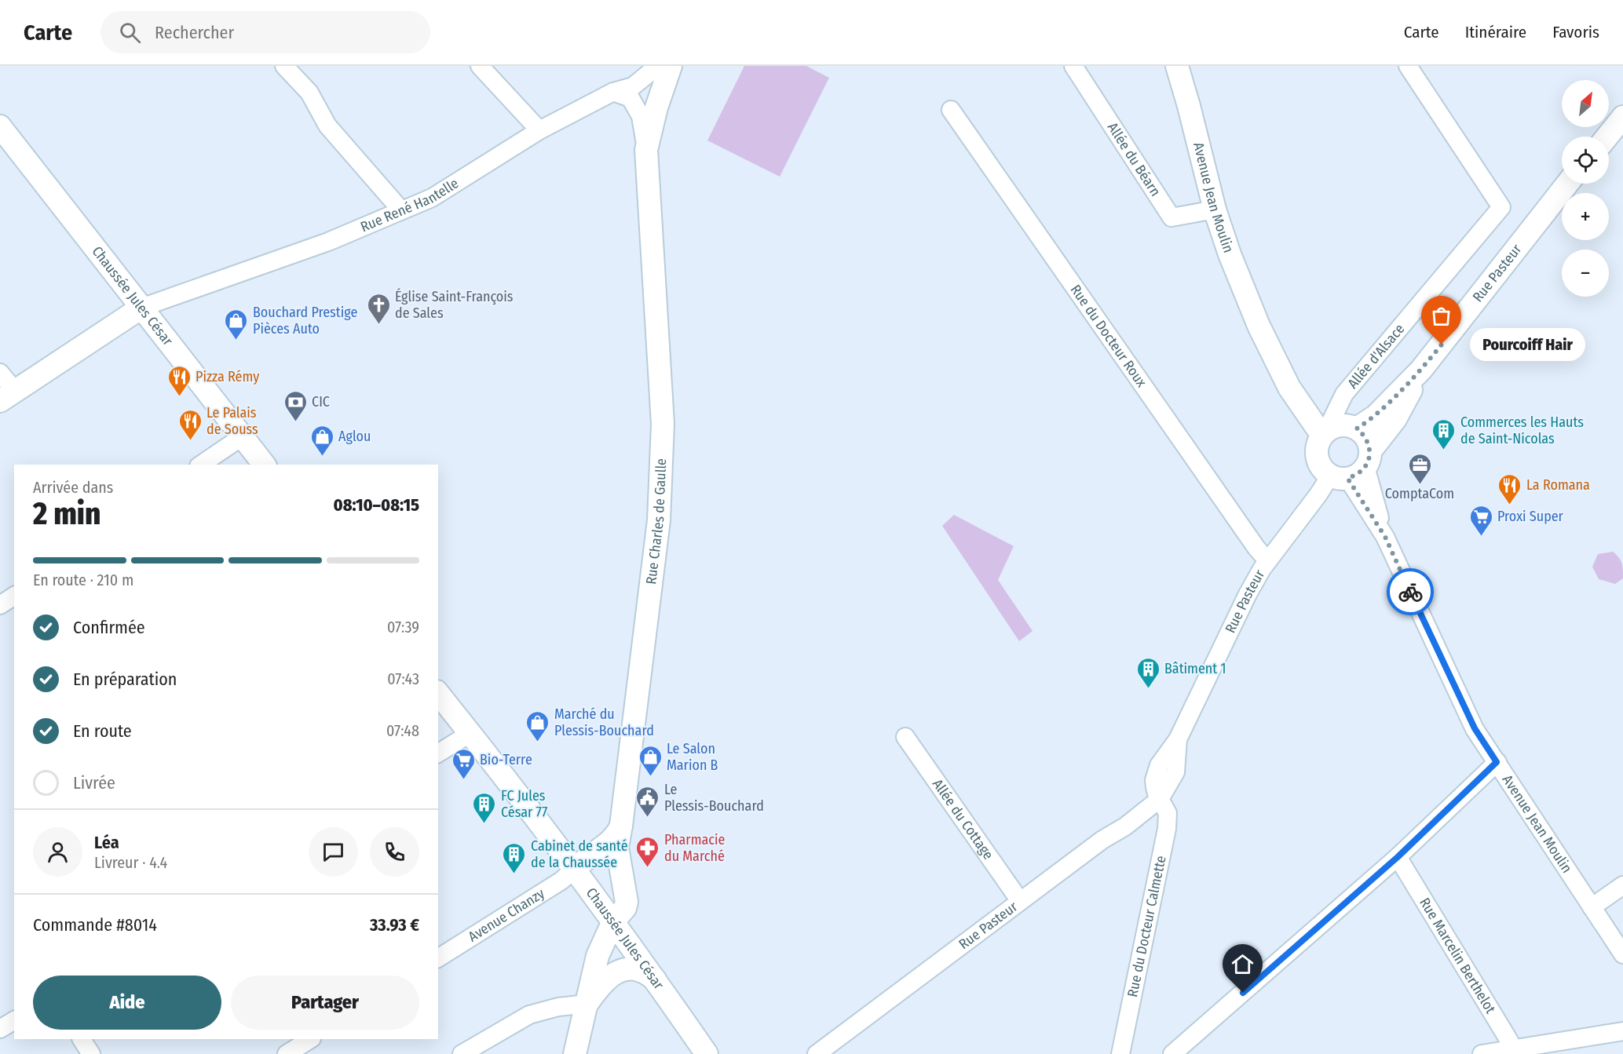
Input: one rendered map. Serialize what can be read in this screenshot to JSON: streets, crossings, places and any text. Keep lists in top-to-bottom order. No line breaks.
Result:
{"streets":{"street":["Allée du Béarn","Avenue Jean Moulin","Rue René Hantelle","Rue Pasteur","Chaussée Jules César","Rue du Docteur Roux","Allée d'Alsace","Rue Charles de Gaulle","Allée du Cottage","Avenue Chanzy","Rue du Docteur Calmette","Rue Marcelin Berthelot"]},"crossings":[["Allée du Béarn","Avenue Jean Moulin"],["Avenue Jean Moulin","Rue Pasteur"],["Avenue Jean Moulin","Allée d'Alsace"],["Rue René Hantelle","Chaussée Jules César"],["Rue René Hantelle","Rue Charles de Gaulle"],["Rue Pasteur","Rue du Docteur Roux"],["Rue Pasteur","Allée d'Alsace"],["Rue Pasteur","Allée du Cottage"],["Rue Pasteur","Rue du Docteur Calmette"],["Chaussée Jules César","Rue Charles de Gaulle"],["Chaussée Jules César","Avenue Chanzy"]],"places":{"church":["Église Saint-François de Sales"],"shop":["Bouchard Prestige Pièces Auto","Aglou","Marché du Plessis-Bouchard","Le Salon Marion B"],"other":["Pourcoiff Hair"],"restaurant":["Pizza Rémy","Le Palais de Souss","La Romana"],"bank":["CIC"],"building":["Commerces les Hauts de Saint-Nicolas","Bâtiment 1","FC Jules César 77","Cabinet de santé de la Chaussée"],"office":["ComptaCom"],"supermarket":["Proxi Super","Bio-Terre"],"public building":["Le Plessis-Bouchard"],"pharmacy":["Pharmacie du Marché"]},"north":"top right","page":{"header":"Carte","search":"Rechercher","nav":["Carte","Itinéraire","Favoris"],"map_buttons":["+","−"],"bubble":"Pourcoiff Hair","heading":["2 min","Arrivée dans","08:10–08:15"],"panel":["Léa","Livreur · 4.4","Commande #8014","33.93 €"],"bar":"En route · 210 m","list":[["Confirmée","07:39"],["En préparation","07:43"],["En route","07:48"],"Livrée"],"buttons":["Aide","Partager"]}}
